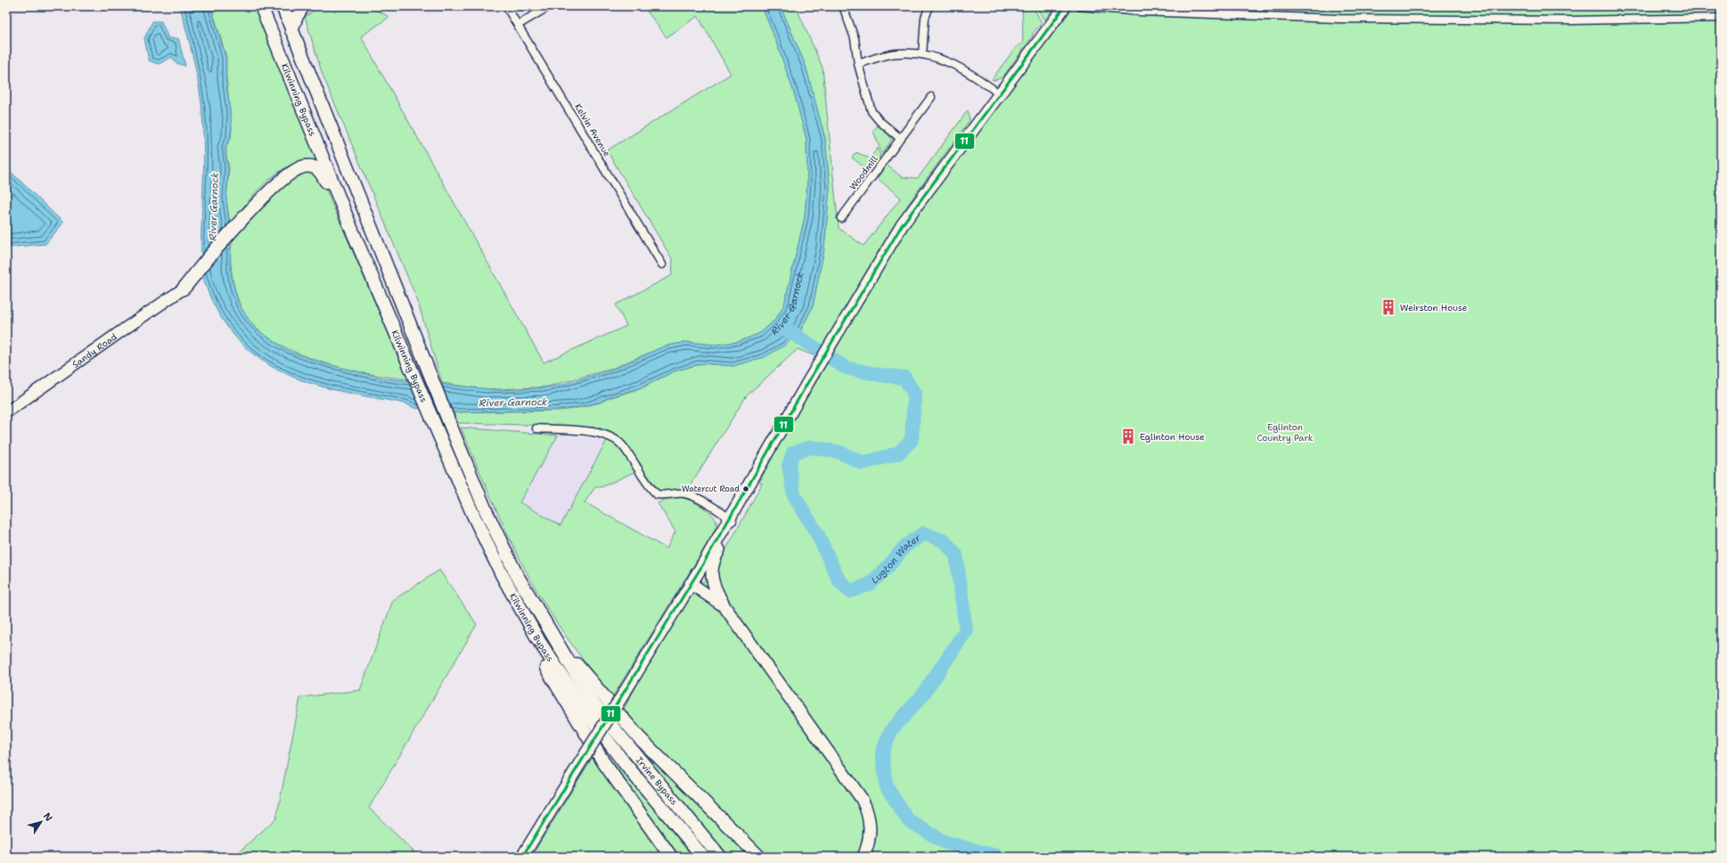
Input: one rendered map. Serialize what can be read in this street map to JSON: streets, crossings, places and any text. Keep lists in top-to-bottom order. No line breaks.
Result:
{"streets":{"highway":["Kilwinning Bypass","Irvine Bypass"],"main road":["Sandy Road"],"street":["Kelvin Avenue","Woodmill"]},"crossings":[["Kilwinning Bypass","Irvine Bypass"]],"water":["River Garnock","Lugton Water"],"parks":["Eglinton Country Park"],"places":{"building":["Weirston House","Eglinton House"],"other":["Watercut Road"]},"lines":["transit line 11"],"north":"top right"}
